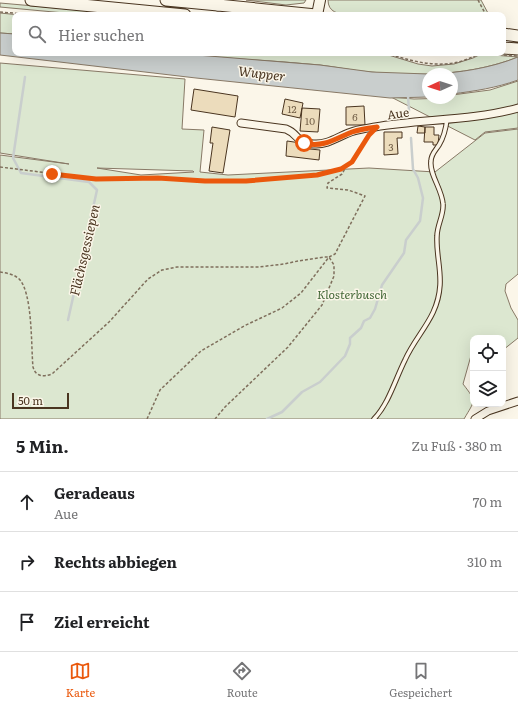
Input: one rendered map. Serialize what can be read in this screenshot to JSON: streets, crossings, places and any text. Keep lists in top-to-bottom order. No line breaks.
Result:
{"streets":{"street":["Aue"]},"water":["Wupper","Flächsgessiepen"],"parks":["Klosterbusch"],"house_numbers":["12","6","10","3"],"scale_bar":"50 m","north":"left","page":{"search":"Hier suchen","scale":"50 m","heading":["5 Min.","Zu Fuß · 380 m"],"list":[["Geradeaus","Aue","70 m"],["Rechts abbiegen","310 m"],"Ziel erreicht"],"nav":["Karte","Route","Gespeichert"]}}
